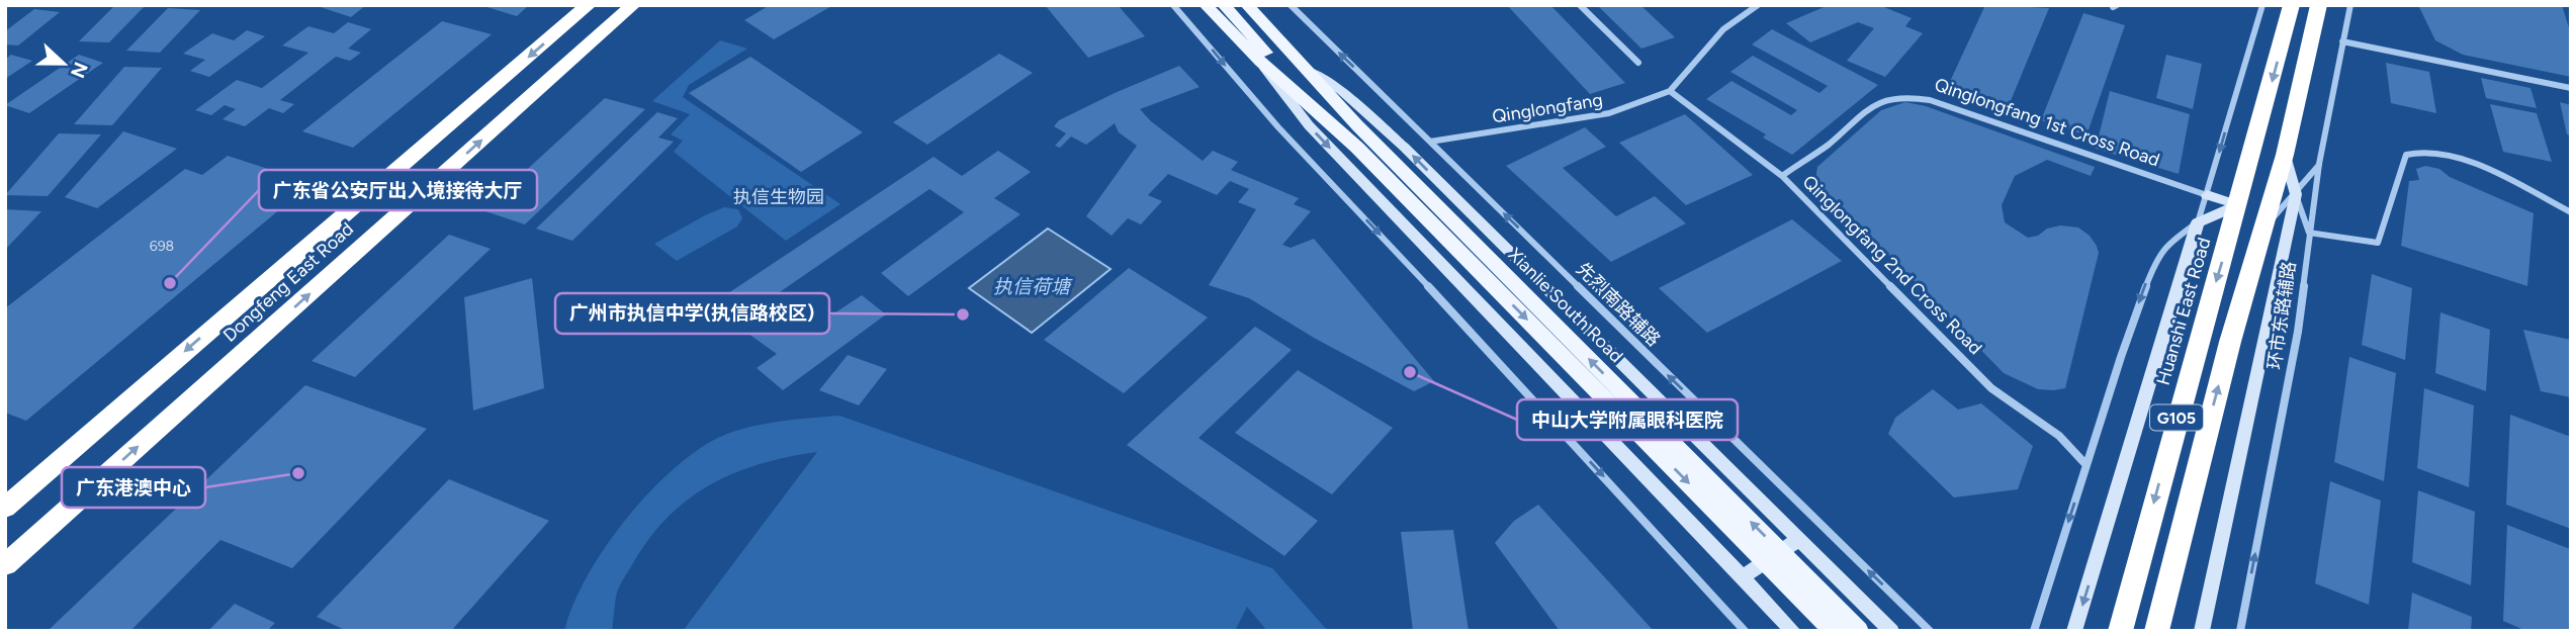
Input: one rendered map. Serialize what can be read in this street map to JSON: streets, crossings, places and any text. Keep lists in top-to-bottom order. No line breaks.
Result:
{"streets":{"highway":["Dongfeng East Road","Huanshi East Road","G105"],"main road":["Qinglongfang 1st Cross Road","Xianlie South Road"],"street":["Qinglongfang","Qinglongfang 2nd Cross Road","先烈南路辅路","环市东路辅路"]},"crossings":[["Qinglongfang","Qinglongfang 2nd Cross Road"],["Qinglongfang","先烈南路辅路"],["Qinglongfang 1st Cross Road","Qinglongfang 2nd Cross Road"],["Qinglongfang 1st Cross Road","Huanshi East Road"]],"one_way":["先烈南路辅路","环市东路辅路"],"water":["执信荷塘"],"parks":["执信生物园"],"places":["广东省公安厅出入境接待大厅","广州市执信中学(执信路校区)","中山大学附属眼科医院","广东港澳中心"],"house_numbers":["698"],"north":"right"}
